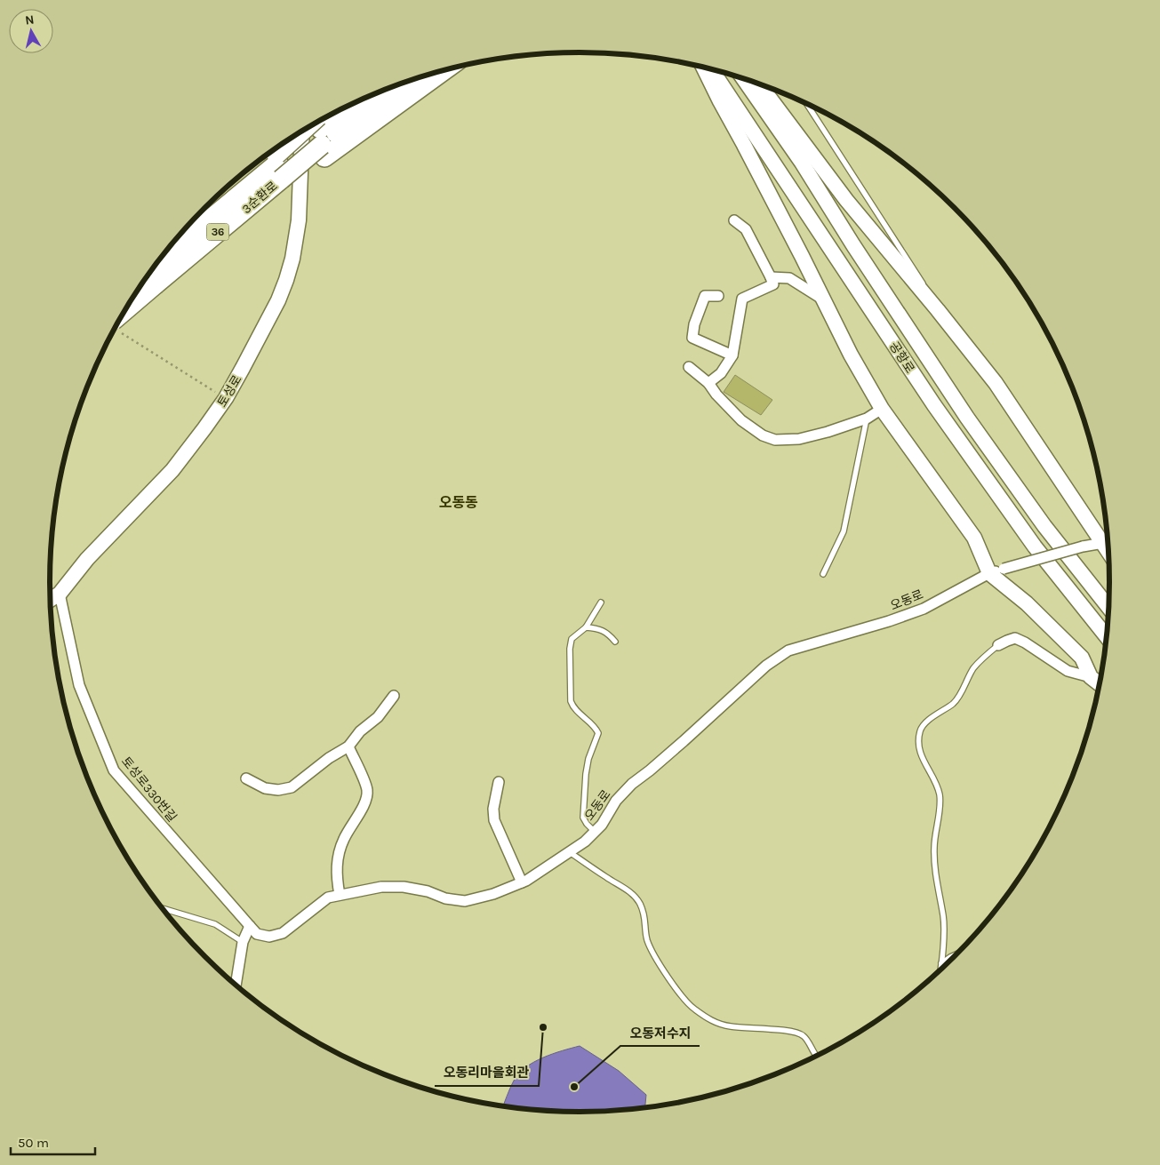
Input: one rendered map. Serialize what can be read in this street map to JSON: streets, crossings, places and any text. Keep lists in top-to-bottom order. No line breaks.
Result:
{"streets":{"highway":["3순환로","36"],"main road":["공항로","토성로"],"street":["오동로","토성로330번길"]},"crossings":[["3순환로","토성로"],["토성로","토성로330번길"],["오동로","토성로330번길"]],"districts":["오동동"],"places":["오동리마을회관","오동저수지"],"scale_bar":"50 m","north":"top"}
